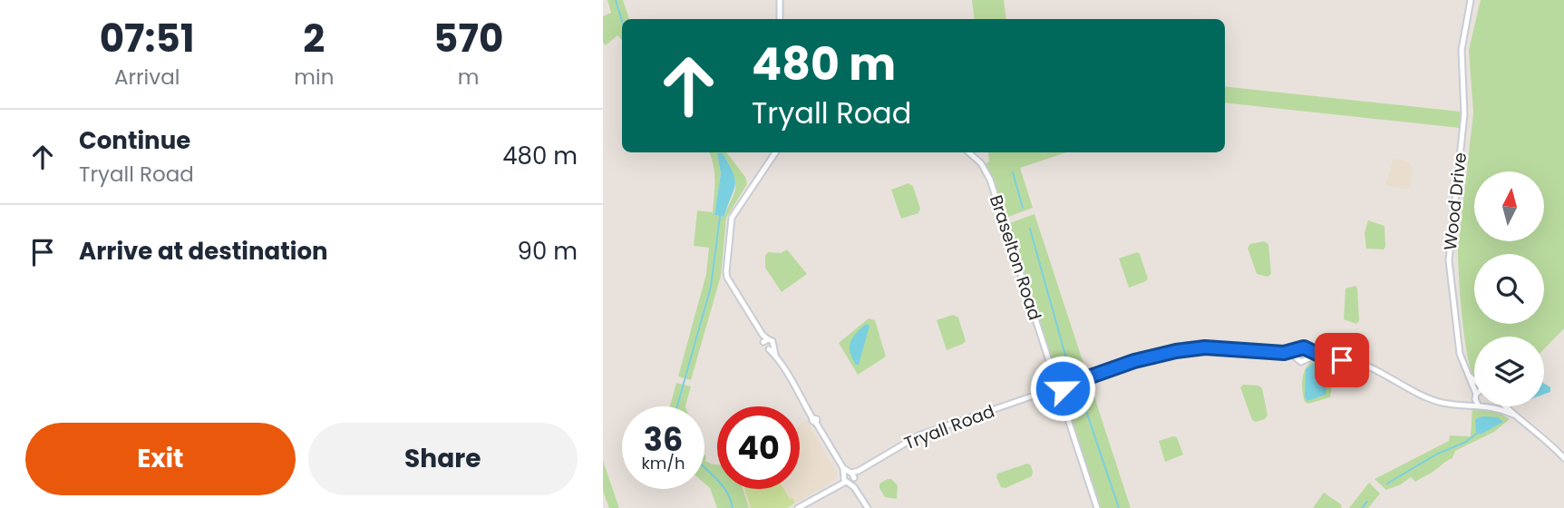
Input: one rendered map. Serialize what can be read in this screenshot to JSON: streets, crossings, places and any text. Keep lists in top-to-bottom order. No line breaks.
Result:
{"streets":{"street":["Wood Drive","Braselton Road","Tryall Road"]},"crossings":[["Braselton Road","Tryall Road"]],"north":"top","page":{"eta":["07:51","Arrival","2","min","570","m"],"turn":["480 m","Tryall Road"],"list":[{"name":"Continue","note":"Tryall Road","value":"480 m"},{"name":"Arrive at destination","value":"90 m"}],"speed":"36 km/h","limit":"40","buttons":["Exit","Share"]}}
